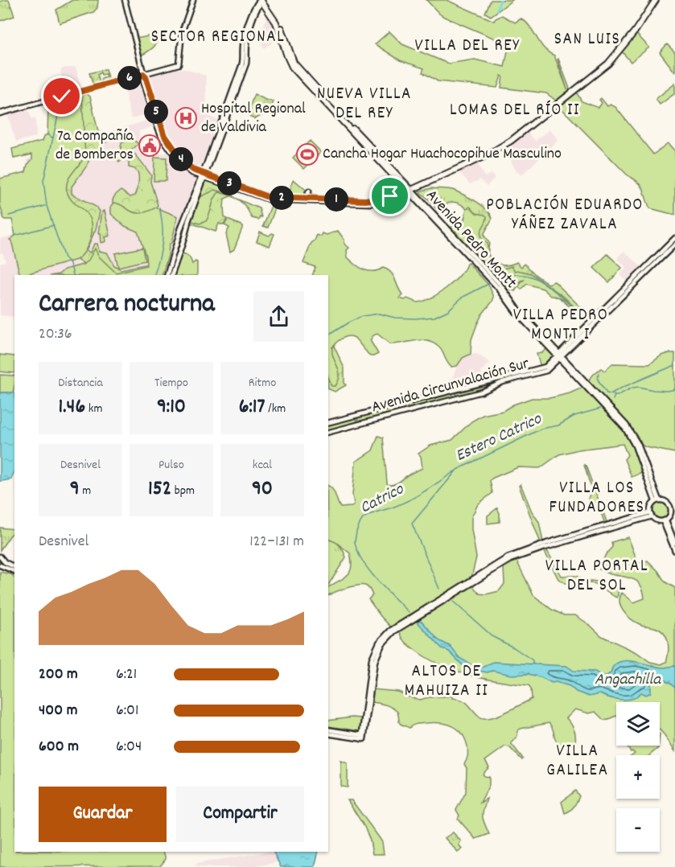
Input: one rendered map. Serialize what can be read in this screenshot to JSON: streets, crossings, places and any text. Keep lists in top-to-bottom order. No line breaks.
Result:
{"streets":{"main road":["Avenida Pedro Montt","Avenida Circunvalación Sur"]},"crossings":[["Avenida Pedro Montt","Avenida Circunvalación Sur"]],"districts":["SECTOR REGIONAL","SAN LUIS","VILLA DEL REY","NUEVA VILLA DEL REY","LOMAS DEL RÍO II","POBLACIÓN EDUARDO YÁÑEZ ZAVALA","VILLA PEDRO MONTT I","VILLA LOS FUNDADORES","VILLA PORTAL DEL SOL","ALTOS DE MAHUIZA II","VILLA GALILEA"],"water":["Estero Catrico","Catrico","Angachilla"],"places":{"hospital":["Hospital Regional de Valdivia"],"public building":["7a Compañía de Bomberos"],"sports":["Cancha Hogar Huachocopihue Masculino"]},"page":{"pins":["6","5","4","3","2","1"],"heading":["Carrera nocturna","20:36"],"stats":[["Distancia","1.46 km"],["Tiempo","9:10"],["Ritmo","6:17 /km"],["Desnivel","9 m"],["Pulso","152 bpm"],["kcal","90"]],"chart":["Desnivel","122–131 m"],"list":[{"name":"200 m","note":"6:21"},{"name":"400 m","note":"6:01"},{"name":"600 m","note":"6:04"}],"map_buttons":["+","−"],"buttons":["Guardar","Compartir"]}}
